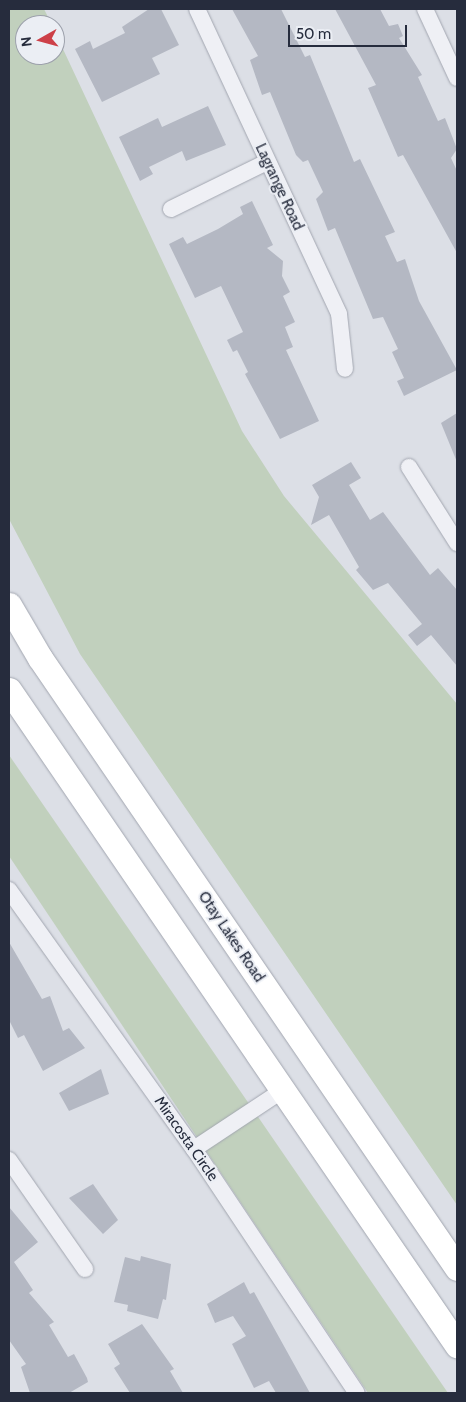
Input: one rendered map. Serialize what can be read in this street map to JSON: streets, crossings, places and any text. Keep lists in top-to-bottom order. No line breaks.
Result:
{"streets":{"main road":["Otay Lakes Road"],"street":["Lagrange Road","Miracosta Circle"]},"scale_bar":"50 m","north":"left"}
